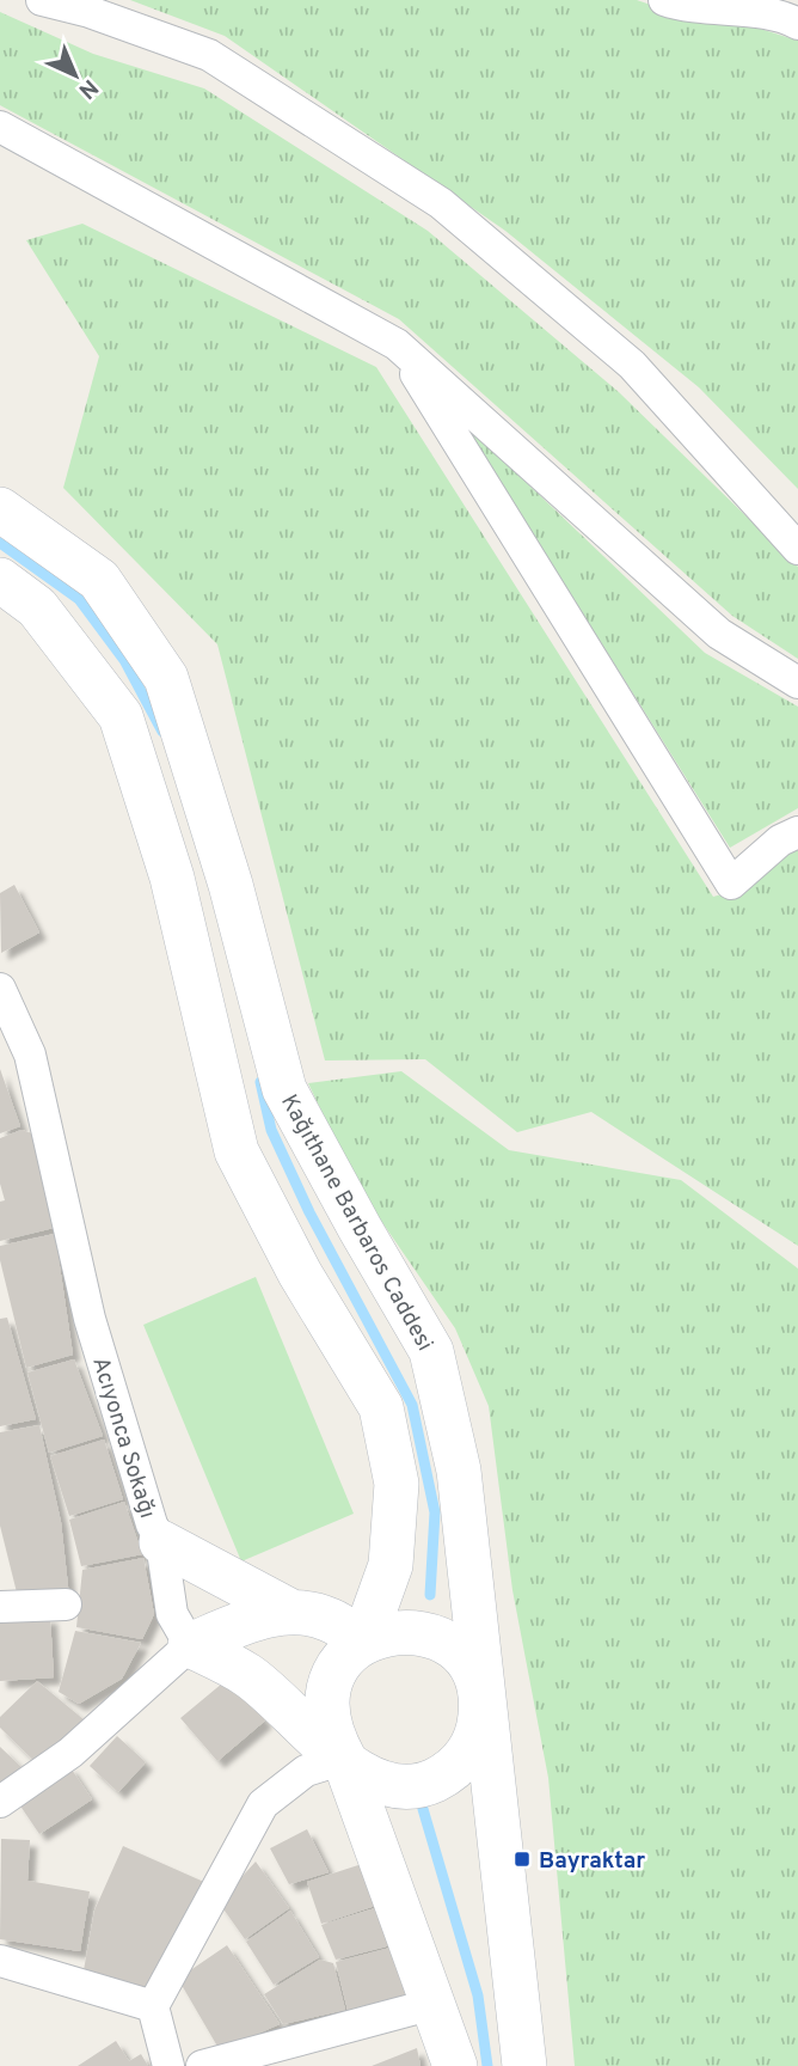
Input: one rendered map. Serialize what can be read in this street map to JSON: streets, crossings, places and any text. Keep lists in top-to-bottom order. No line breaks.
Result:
{"streets":{"main road":["Kağıthane Barbaros Caddesi"],"street":["Acıyonca Sokağı"]},"places":{"transit":["Bayraktar"]},"north":"bottom right"}
